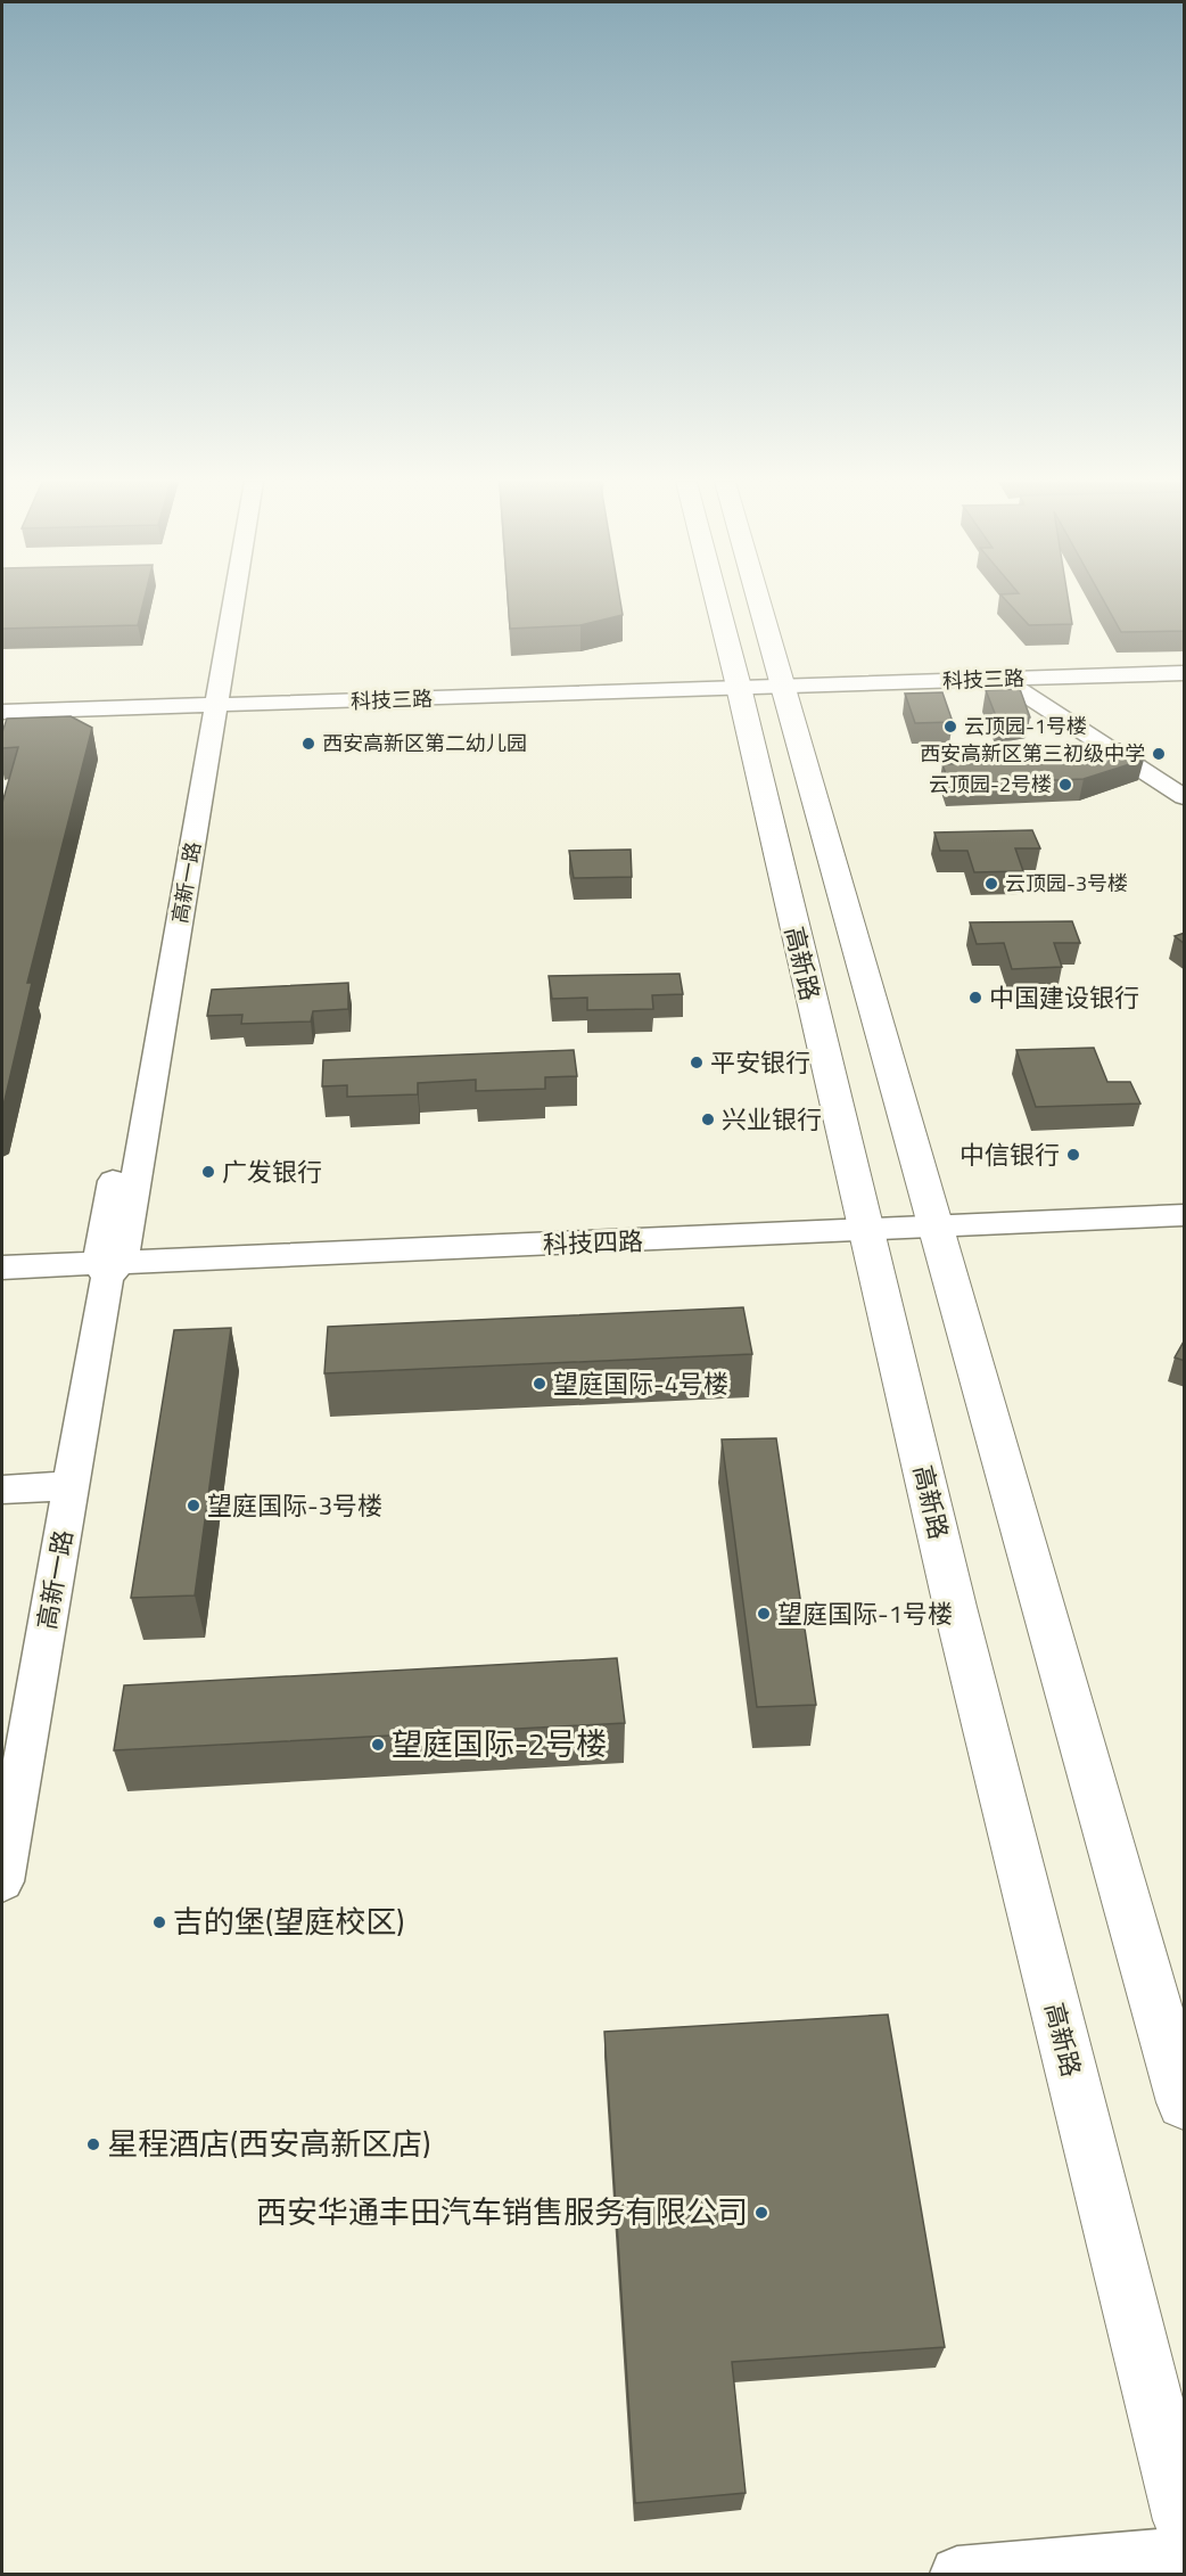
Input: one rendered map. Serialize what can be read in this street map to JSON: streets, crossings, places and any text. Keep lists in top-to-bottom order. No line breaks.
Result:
{"streets":{"main road":["高新路"],"street":["科技三路","高新一路","科技四路"]},"crossings":[["科技三路","高新一路"],["科技三路","高新路"],["高新一路","科技四路"],["高新路","科技四路"]],"places":["云顶园-1号楼","西安高新区第二幼儿园","西安高新区第三初级中学","云顶园-2号楼","云顶园-3号楼","中国建设银行","平安银行","兴业银行","中信银行","广发银行","望庭国际-4号楼","望庭国际-3号楼","望庭国际-1号楼","望庭国际-2号楼","吉的堡(望庭校区)","星程酒店(西安高新区店)","西安华通丰田汽车销售服务有限公司"]}
